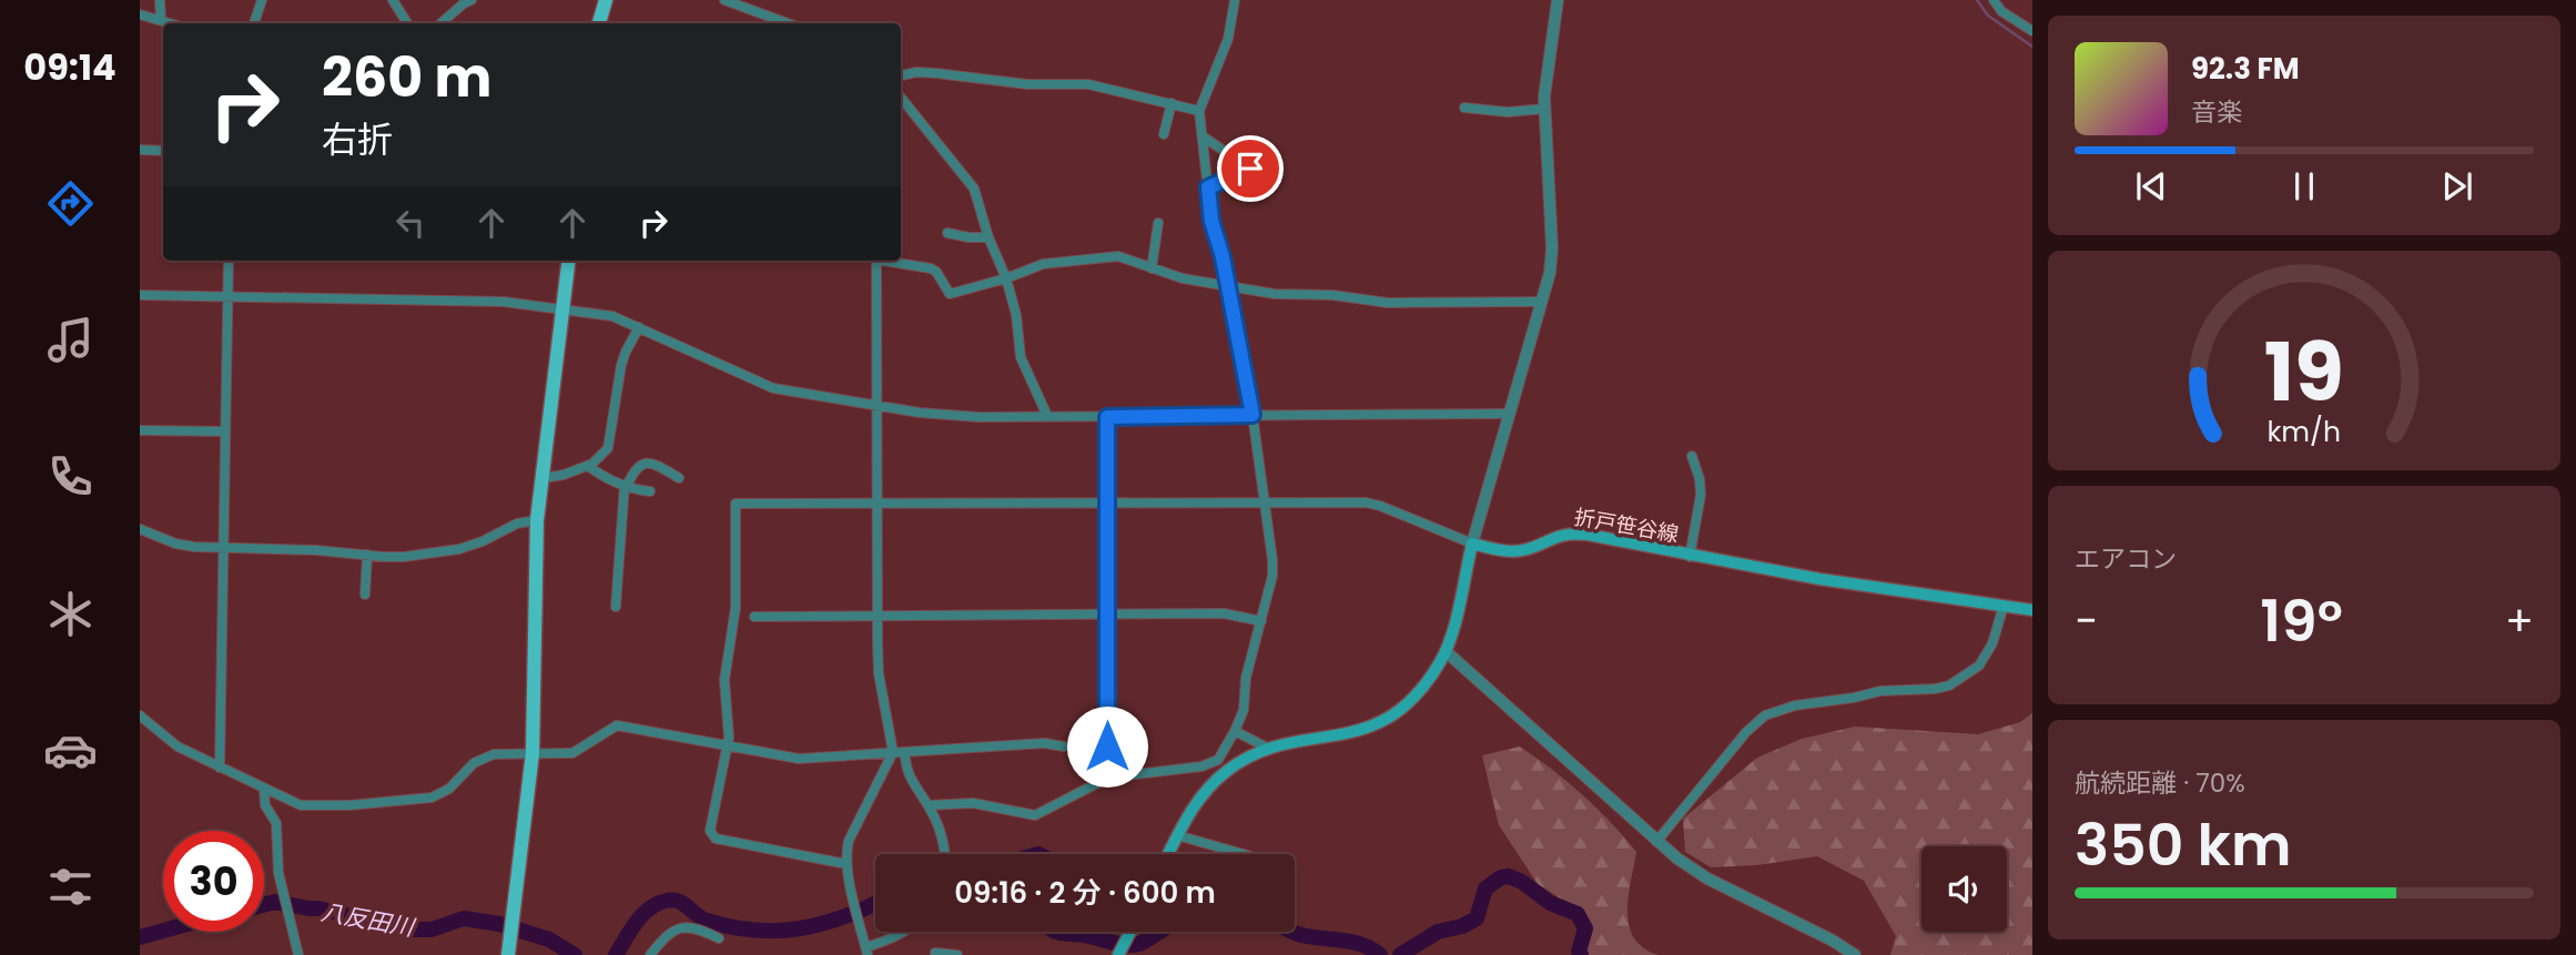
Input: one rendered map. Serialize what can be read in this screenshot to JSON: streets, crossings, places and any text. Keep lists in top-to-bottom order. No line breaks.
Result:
{"streets":{"main road":["折戸笹谷線"]},"water":["八反田川"],"page":{"tabs":"09:14","turn":["260 m","右折"],"song":["92.3 FM","音楽"],"tile":["エアコン",["航続距離 · 70%","350 km"]],"heat":["−","19°","+"],"limit":"30","trip":"09:16 · 2 分 · 600 m","gauge":["19","km/h"]}}
